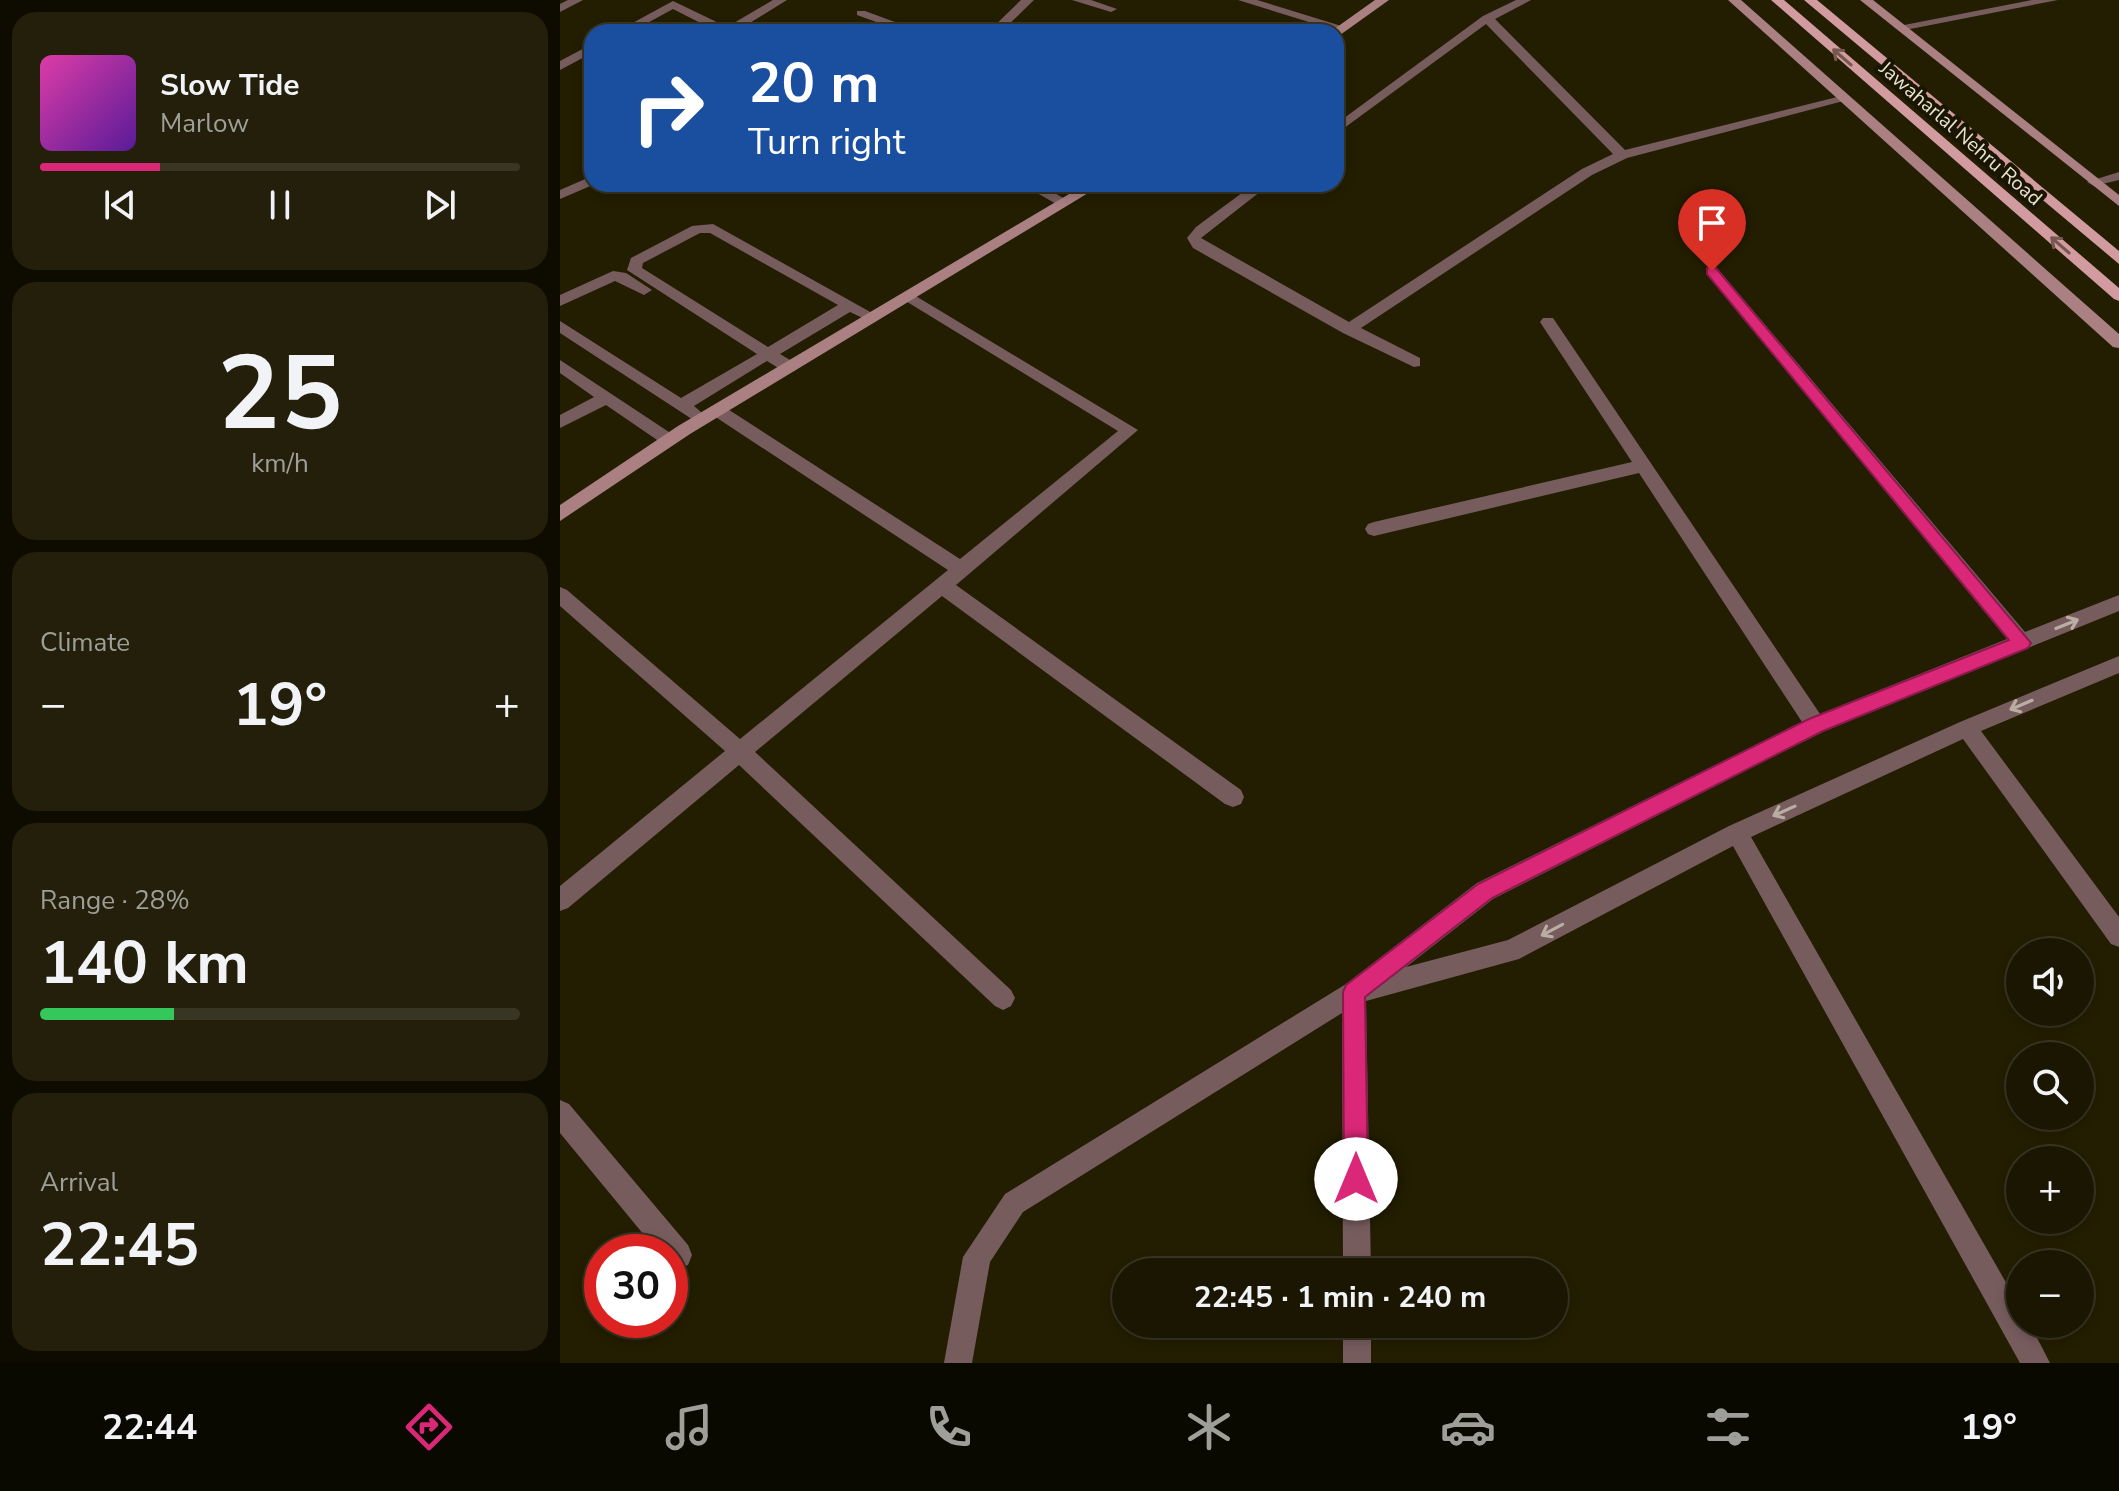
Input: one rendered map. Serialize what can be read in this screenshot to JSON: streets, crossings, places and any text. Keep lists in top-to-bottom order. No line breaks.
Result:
{"streets":{"main road":["Jawaharlal Nehru Road"]},"page":{"turn":["20 m","Turn right"],"song":["Slow Tide","Marlow"],"tile":[["25","km/h"],"Climate",["Range · 28%","140 km"],["Arrival","22:45"]],"heat":["−","19°","+"],"map_buttons":["+","−"],"limit":"30","trip":"22:45 · 1 min · 240 m","tabs":["22:44","19°"]}}
